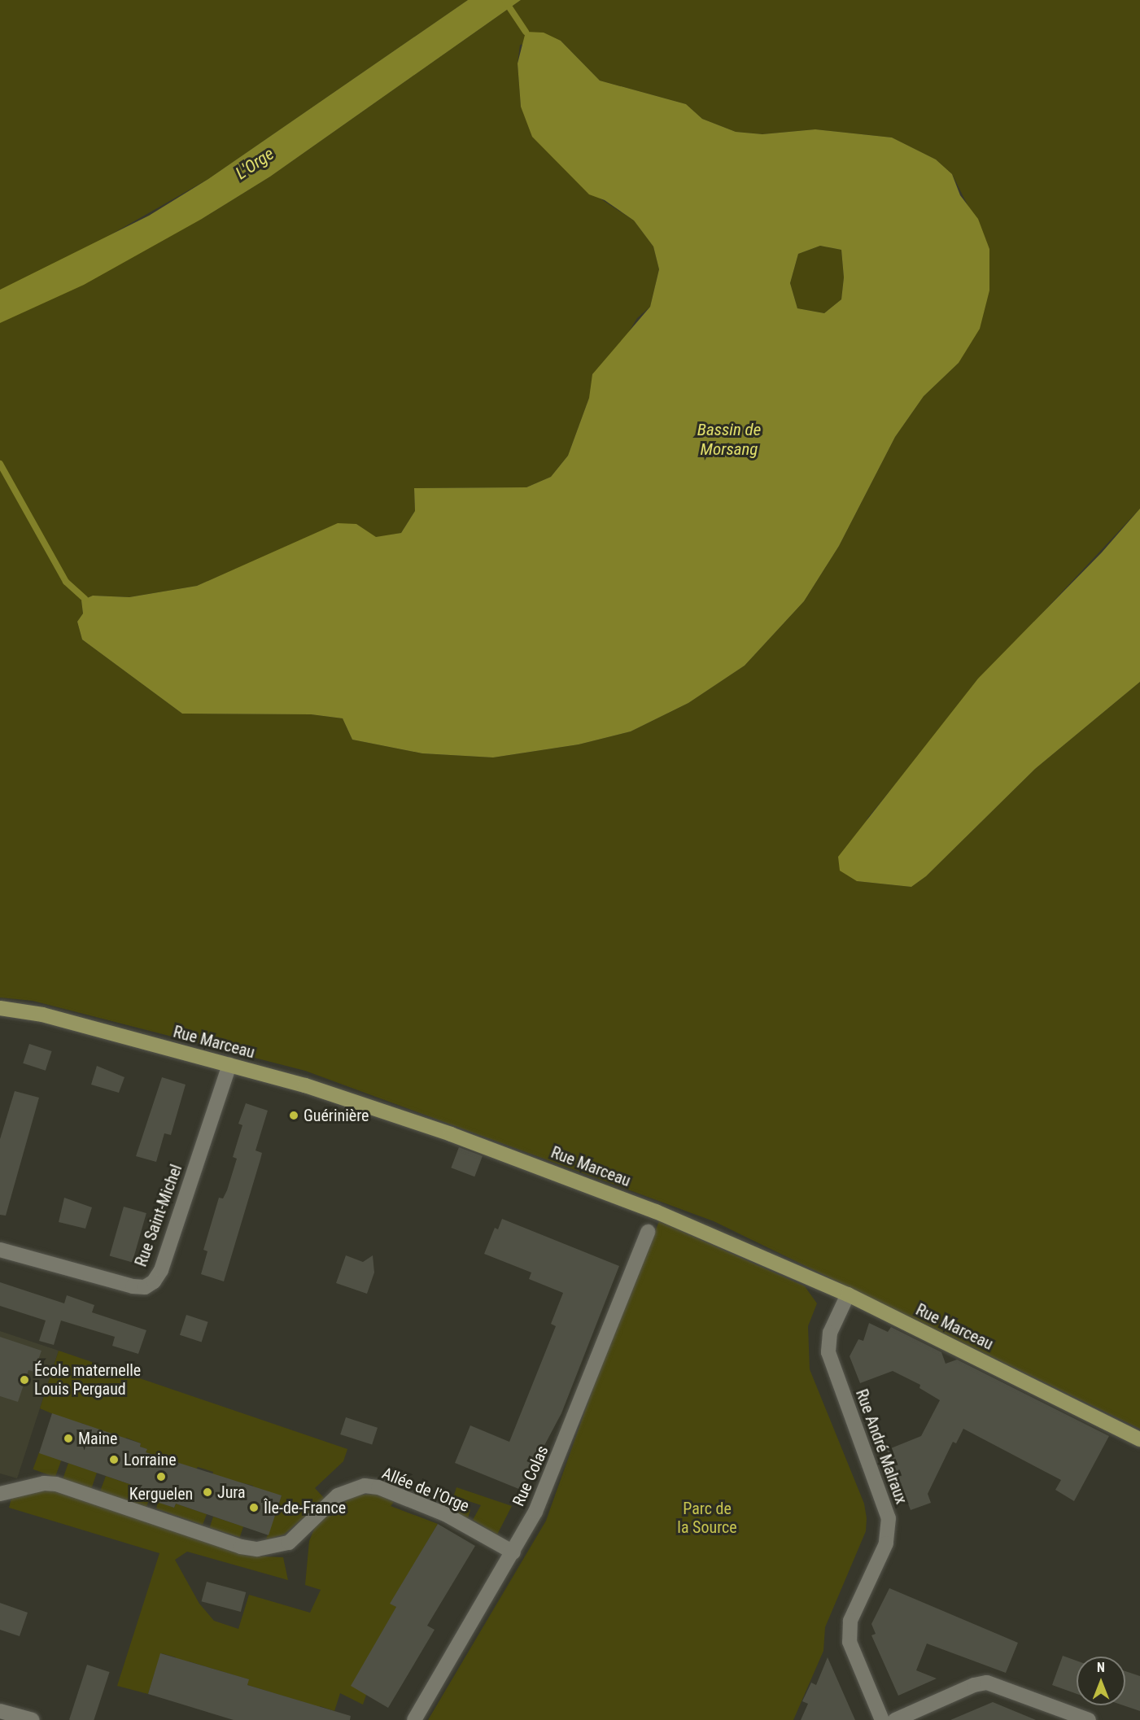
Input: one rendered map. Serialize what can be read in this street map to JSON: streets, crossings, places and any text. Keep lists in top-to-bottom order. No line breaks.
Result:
{"streets":{"main road":["Rue Marceau"],"street":["Rue Saint-Michel","Rue André Malraux","Rue Colas","Allée de l'Orge"]},"crossings":[["Rue Marceau","Rue Saint-Michel"],["Rue Marceau","Rue André Malraux"],["Rue Colas","Allée de l'Orge"]],"water":["L'Orge","Bassin de Morsang"],"parks":["Parc de la Source"],"places":["Guérinière","École maternelle Louis Pergaud","Maine","Lorraine","Kerguelen","Jura","Île-de-France"],"north":"top"}
